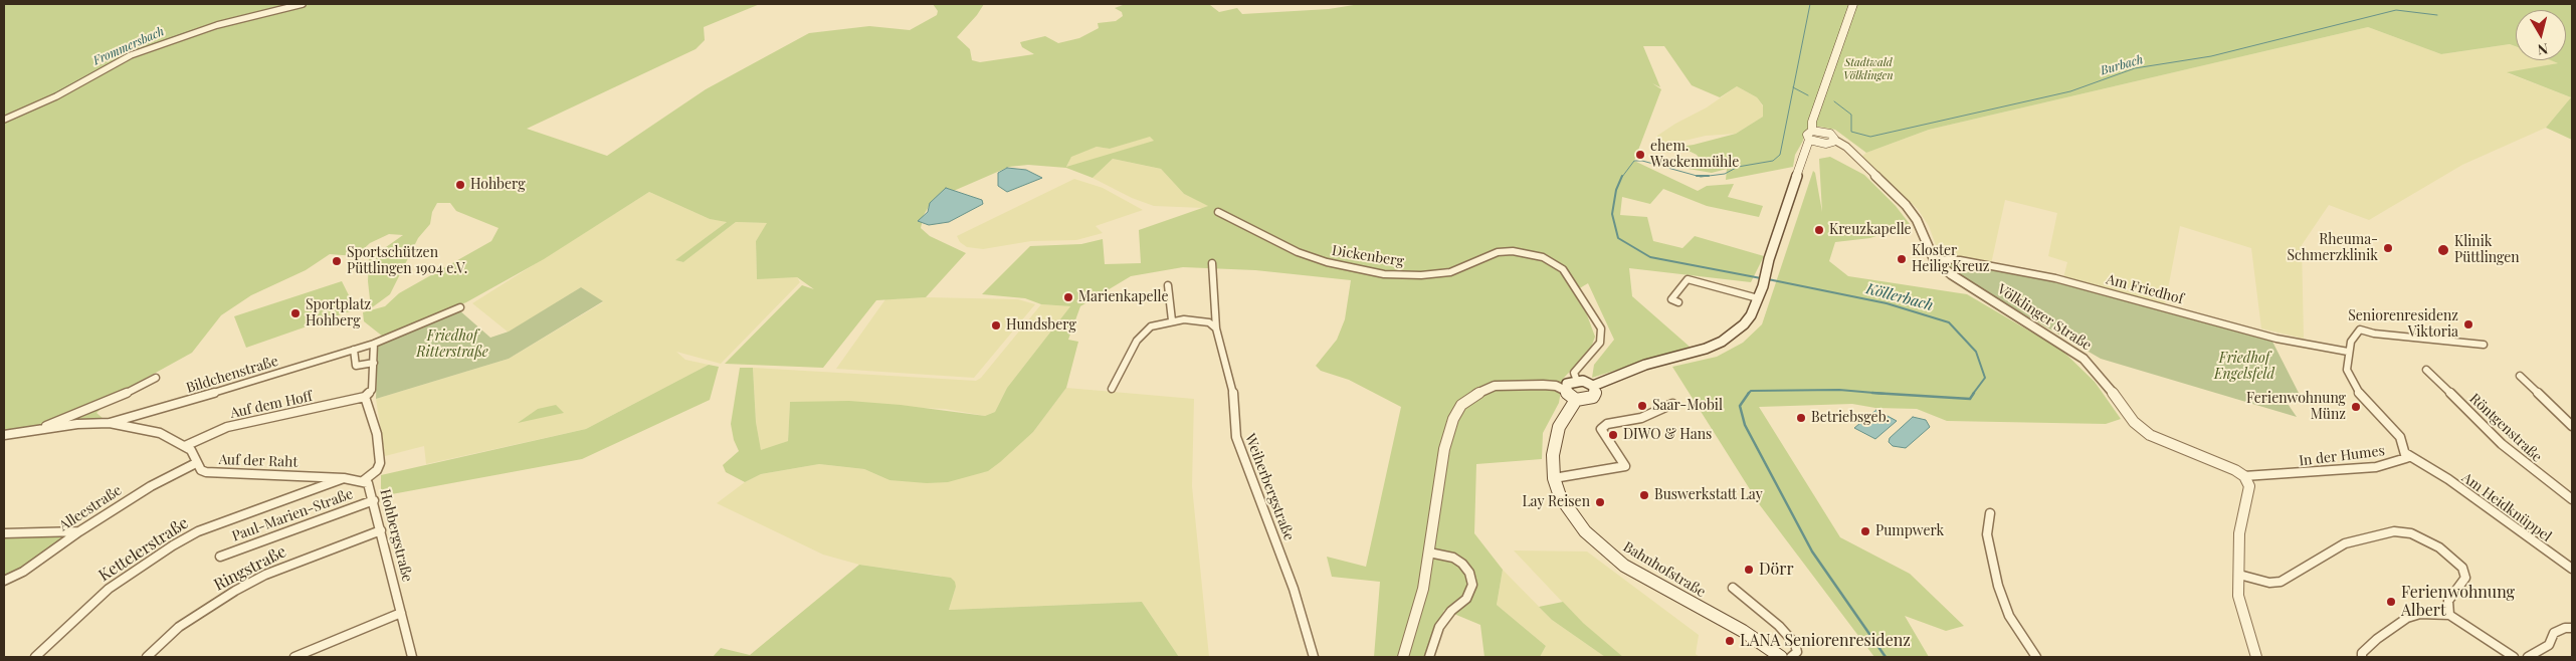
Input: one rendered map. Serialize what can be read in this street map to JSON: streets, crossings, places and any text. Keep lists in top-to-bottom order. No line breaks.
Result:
{"streets":{"main road":["Bahnhofstraße"],"street":["Dickenberg","Am Friedhof","Völklinger Straße","Bildchenstraße","Auf dem Hoff","Röntgenstraße","In der Humes","Auf der Raht","Weiherbergstraße","Am Heidknüppel","Alleestraße","Paul-Marien-Straße","Hohbergstraße","Kettelerstraße","Ringstraße"]},"crossings":[["Am Friedhof","Völklinger Straße"],["Am Friedhof","In der Humes"],["Völklinger Straße","In der Humes"],["Auf dem Hoff","Hohbergstraße"],["In der Humes","Am Heidknüppel"],["Auf der Raht","Alleestraße"],["Auf der Raht","Hohbergstraße"],["Auf der Raht","Kettelerstraße"],["Paul-Marien-Straße","Hohbergstraße"],["Hohbergstraße","Ringstraße"]],"water":["Frommersbach","Burbach","Köllerbach"],"parks":["Stadtwald Völklingen","Friedhof Ritterstraße","Friedhof Engelsfeld"],"places":["ehem. Wackenmühle","Hohberg","Kreuzkapelle","Rheuma- Schmerzklinik","Klinik Püttlingen","Kloster Heilig Kreuz","Sportschützen Püttlingen 1904 e.V.","Marienkapelle","Sportplatz Hohberg","Seniorenresidenz Viktoria","Hundsberg","Saar-Mobil","Ferienwohnung Münz","Betriebsgeb.","DIWO & Hans","Buswerkstatt Lay","Lay Reisen","Pumpwerk","Dörr","Ferienwohnung Albert","LANA Seniorenresidenz"],"north":"bottom"}
